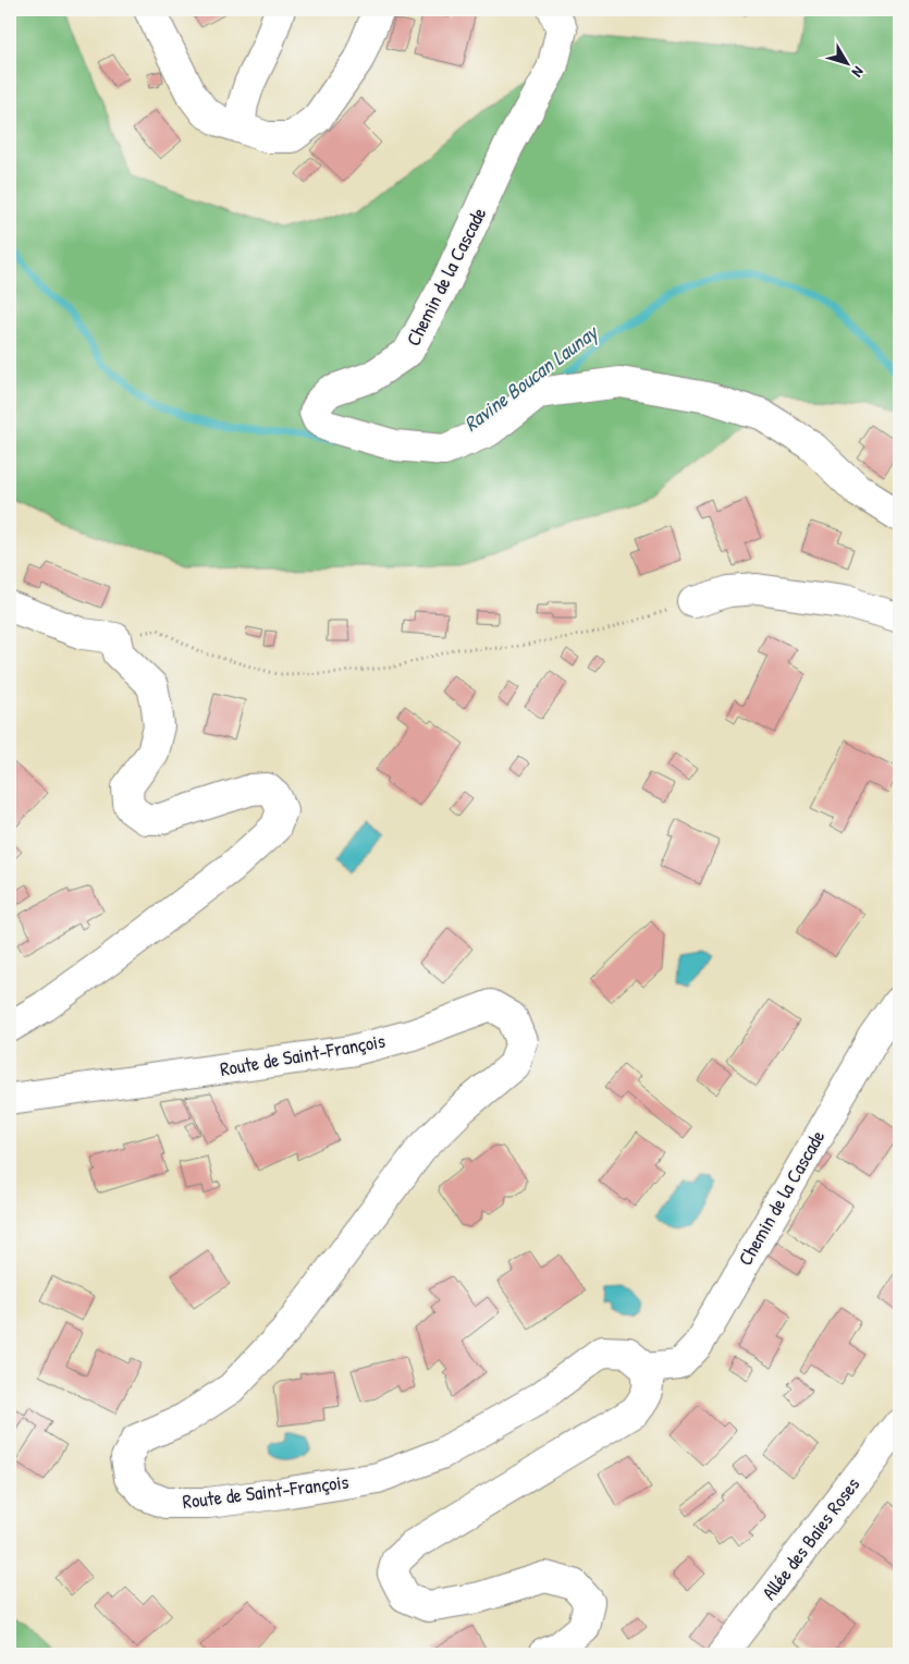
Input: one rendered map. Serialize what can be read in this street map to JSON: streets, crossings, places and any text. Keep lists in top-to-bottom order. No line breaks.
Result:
{"streets":{"main road":["Chemin de la Cascade","Route de Saint-François","Allée des Baies Roses"]},"crossings":[["Chemin de la Cascade","Route de Saint-François"]],"water":["Ravine Boucan Launay"],"north":"bottom right"}
